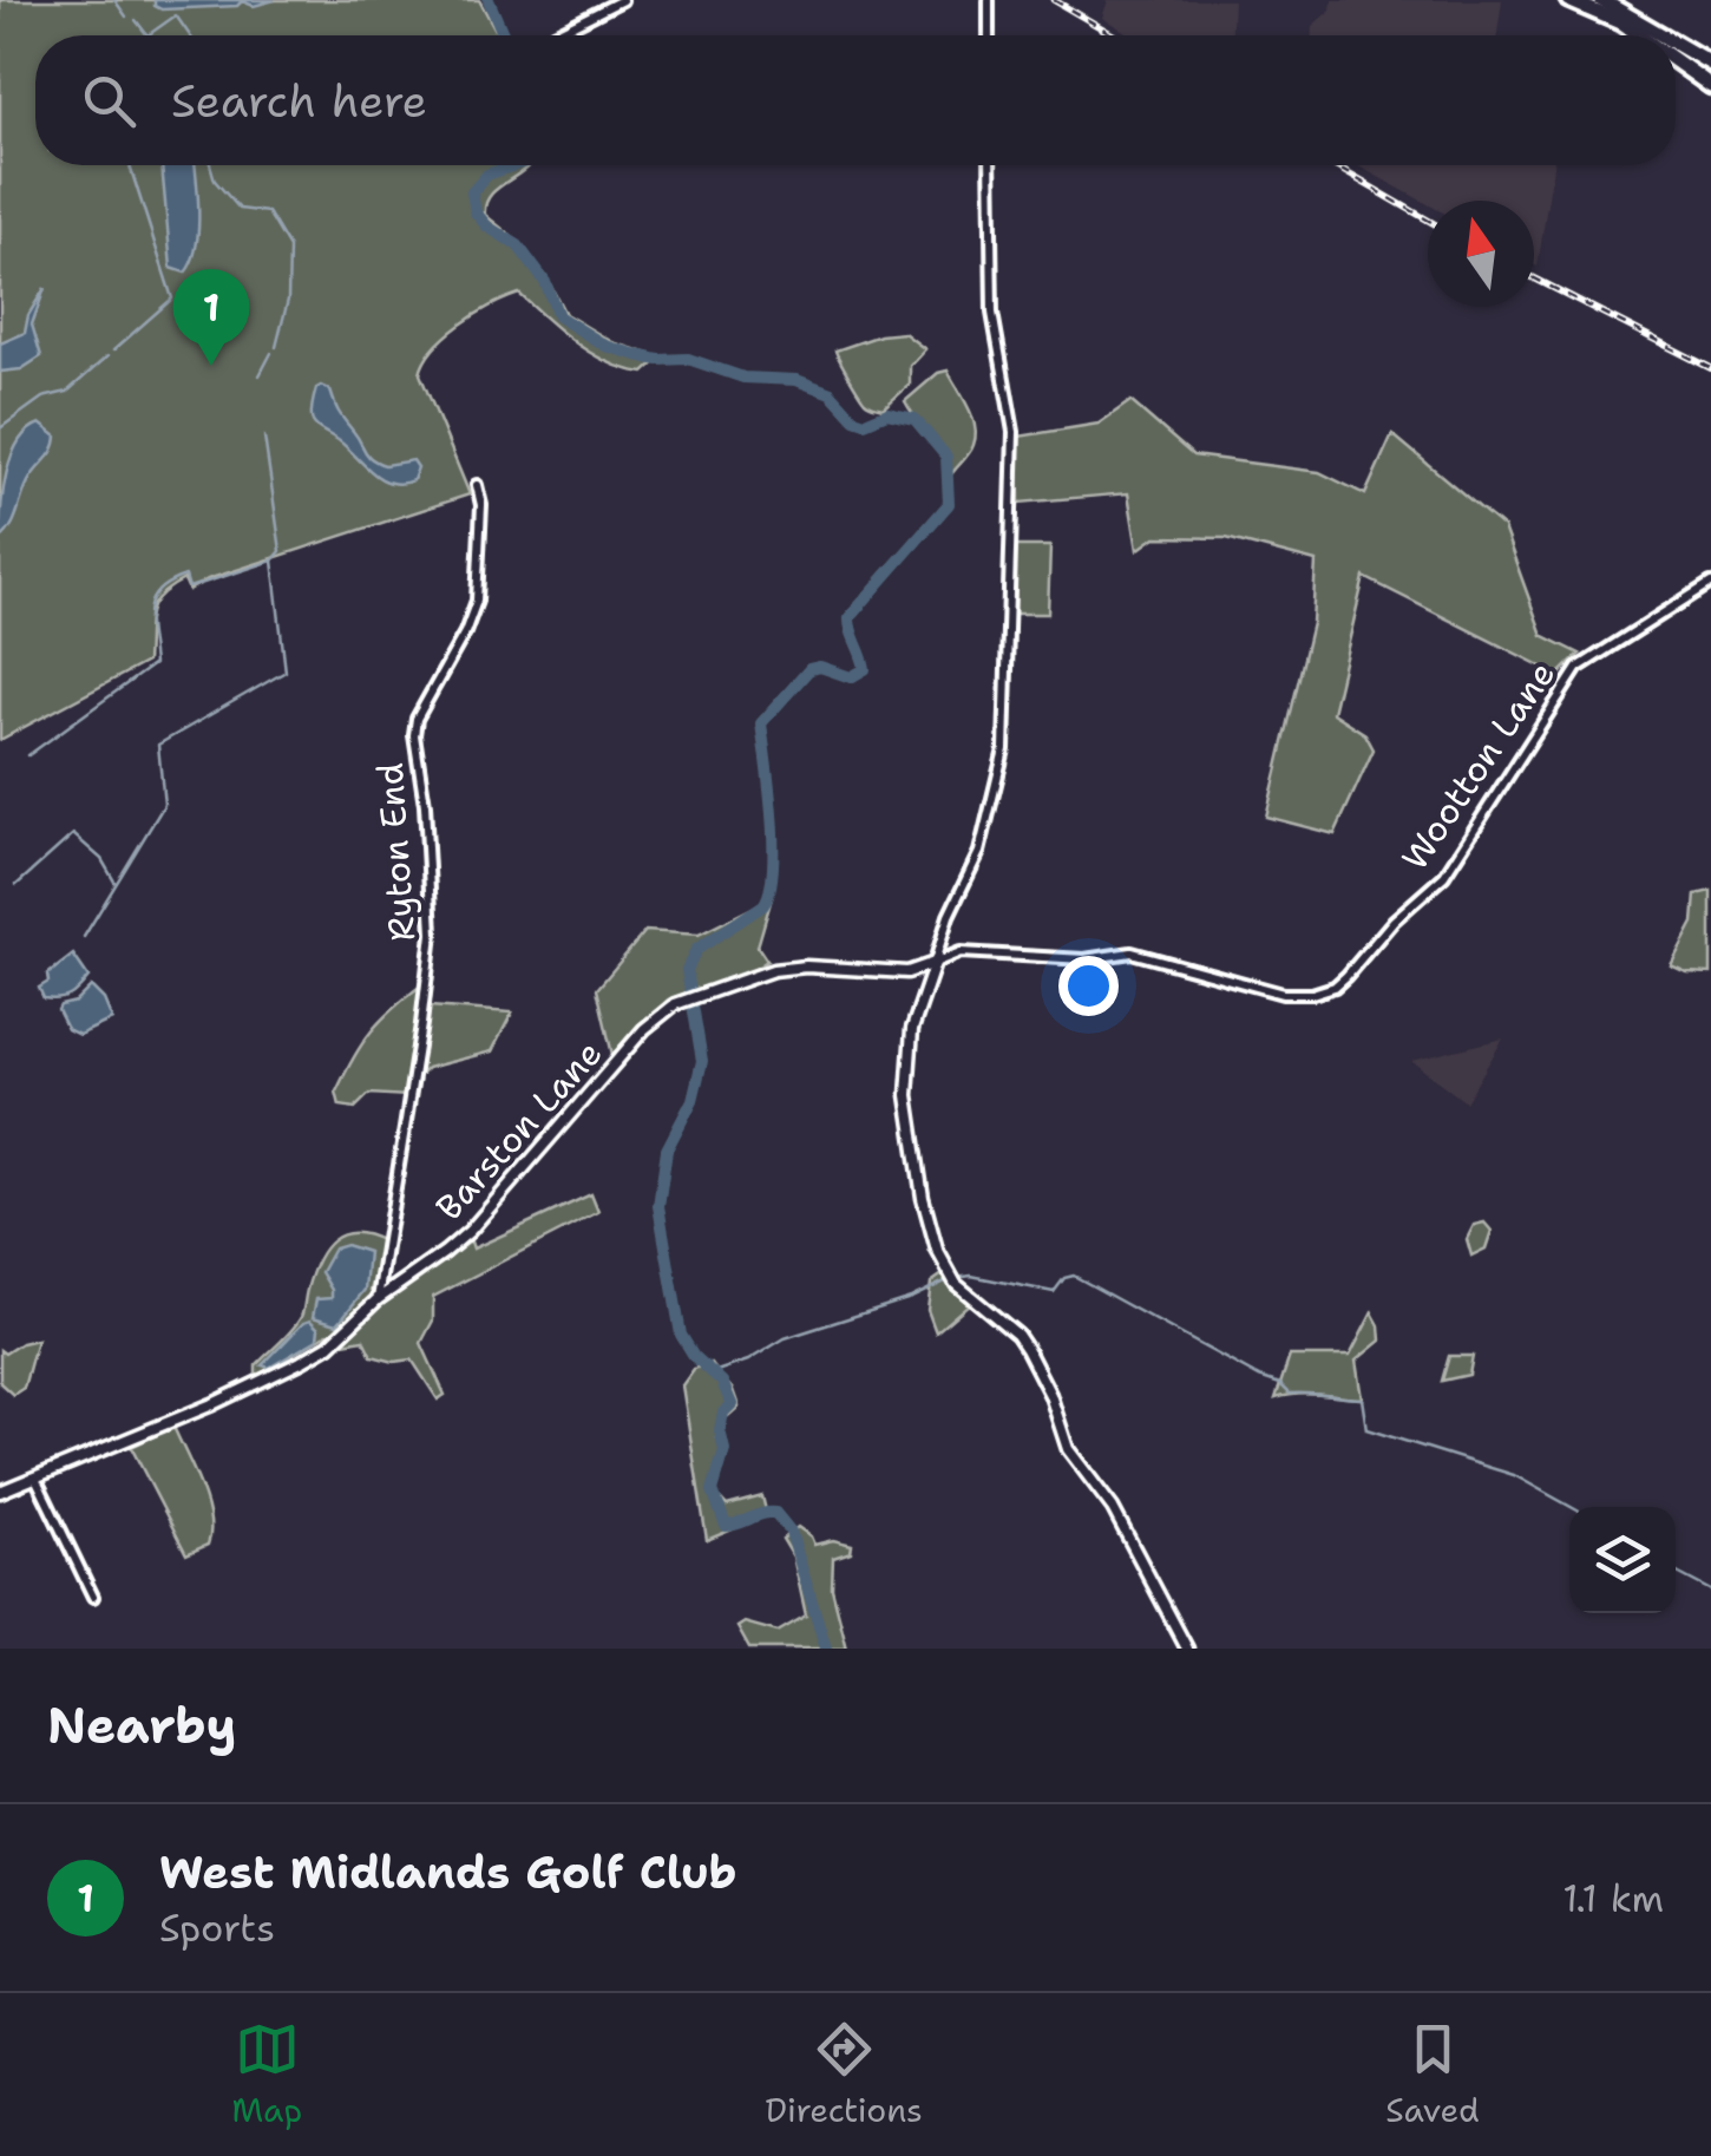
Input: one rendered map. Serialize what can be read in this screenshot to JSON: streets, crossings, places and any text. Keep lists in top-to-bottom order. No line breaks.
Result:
{"streets":{"street":["Wootton Lane","Ryton End","Barston Lane"]},"crossings":[["Wootton Lane","Barston Lane"],["Ryton End","Barston Lane"]],"north":"top","page":{"search":"Search here","pins":"1","heading":"Nearby","list":[{"mark":"1","name":"West Midlands Golf Club","note":"Sports","value":"1.1 km"}],"nav":["Map","Directions","Saved"]}}
